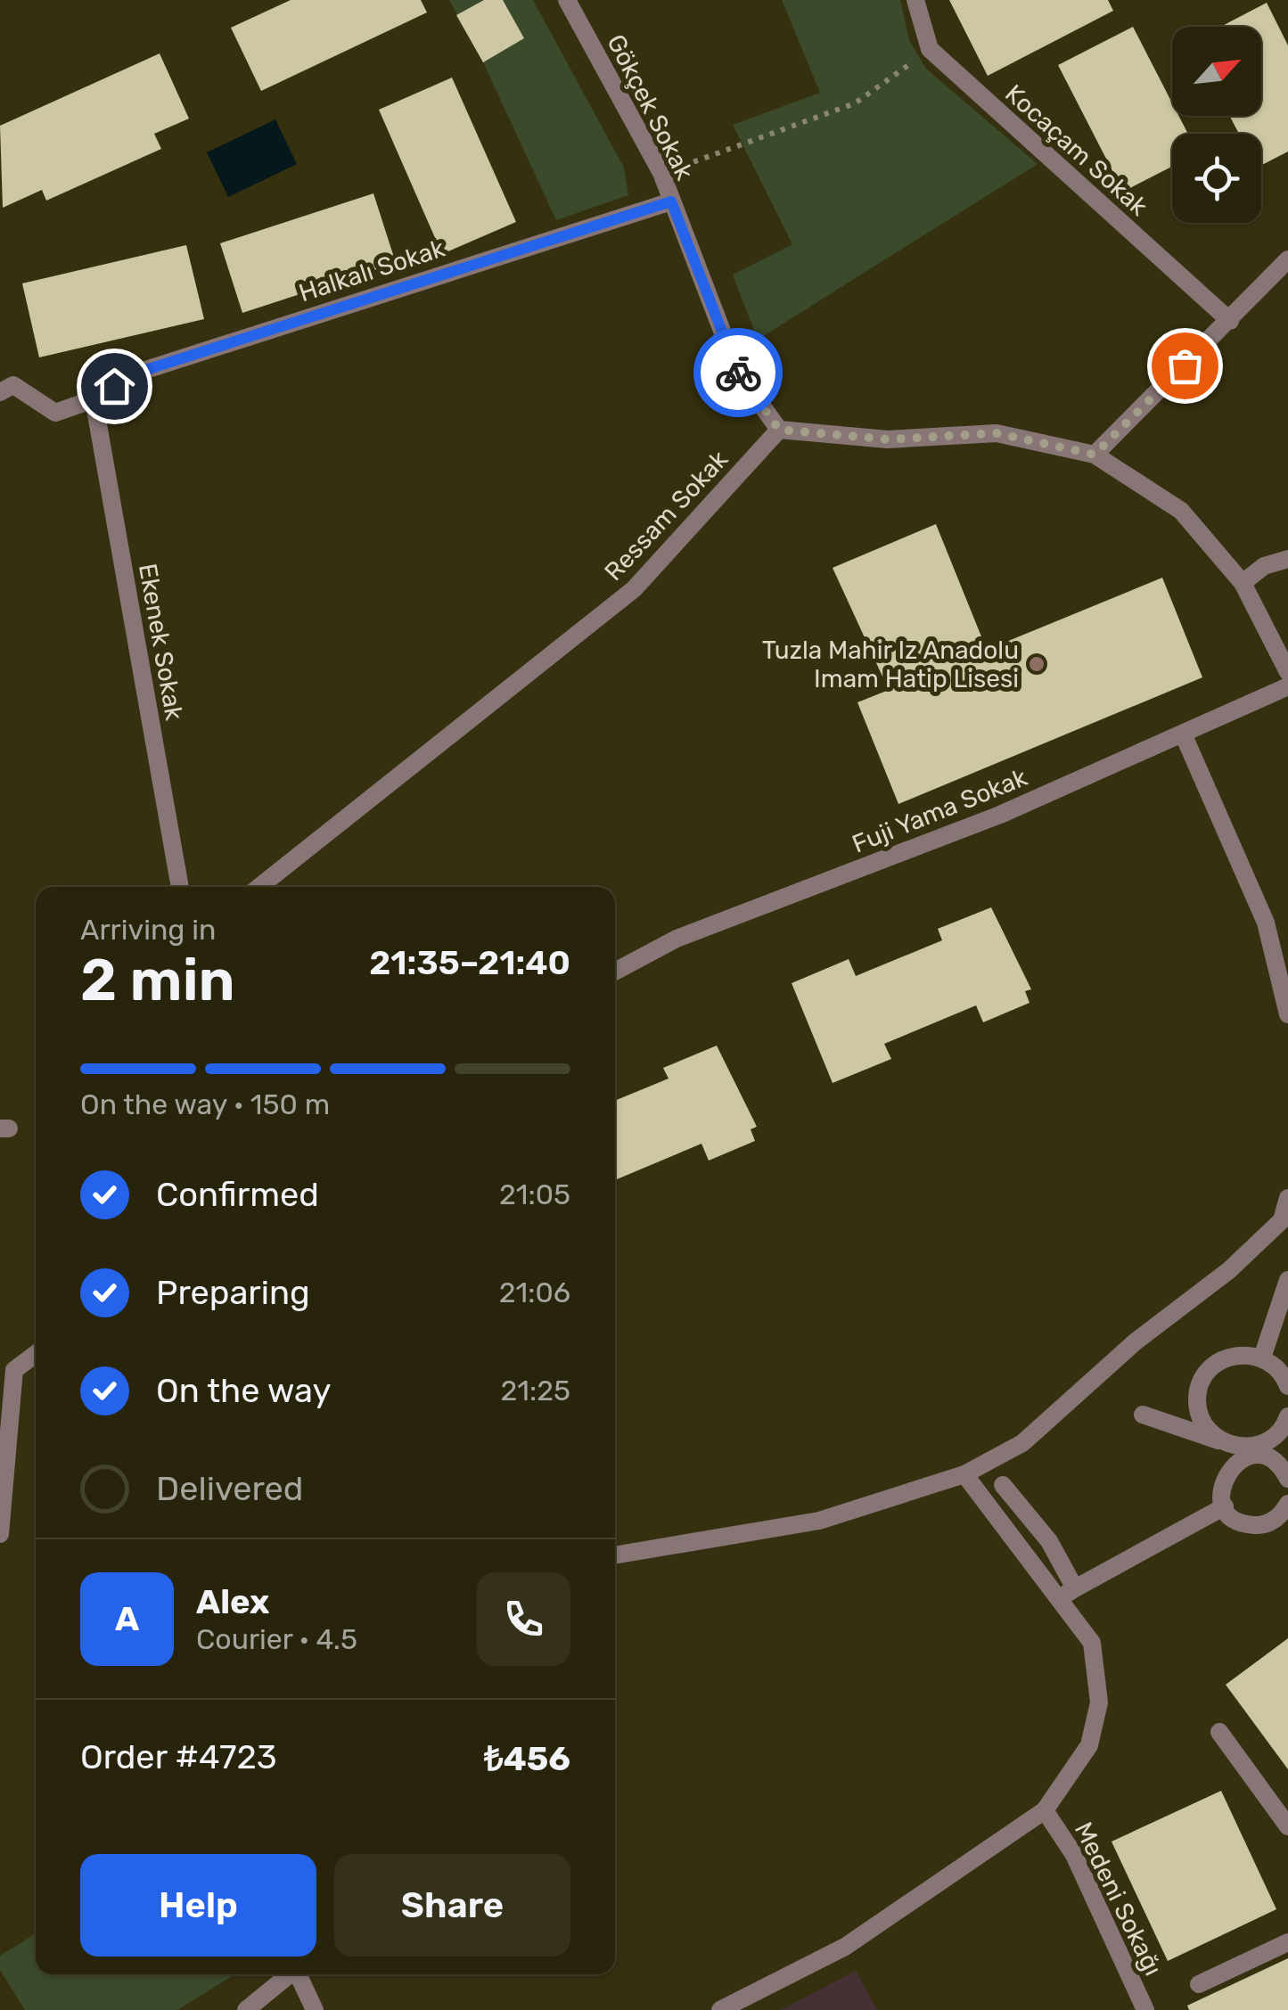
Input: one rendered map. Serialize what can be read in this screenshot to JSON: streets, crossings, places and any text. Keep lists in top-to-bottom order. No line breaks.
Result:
{"streets":{"street":["Gökçek Sokak","Kocaçam Sokak","Halkalı Sokak","Ressam Sokak","Ekenek Sokak","Fuji Yama Sokak","Medeni Sokağı"]},"crossings":[["Gökçek Sokak","Halkalı Sokak"],["Gökçek Sokak","Ressam Sokak"],["Halkalı Sokak","Ekenek Sokak"]],"places":["Tuzla Mahir Iz Anadolu Imam Hatip Lisesi"],"north":"top right","page":{"heading":["2 min","Arriving in","21:35–21:40"],"panel":["Alex","Courier · 4.5","Order #4723","₺456"],"bar":"On the way · 150 m","list":[["Confirmed","21:05"],["Preparing","21:06"],["On the way","21:25"],"Delivered"],"round":"A","buttons":["Help","Share"]}}
